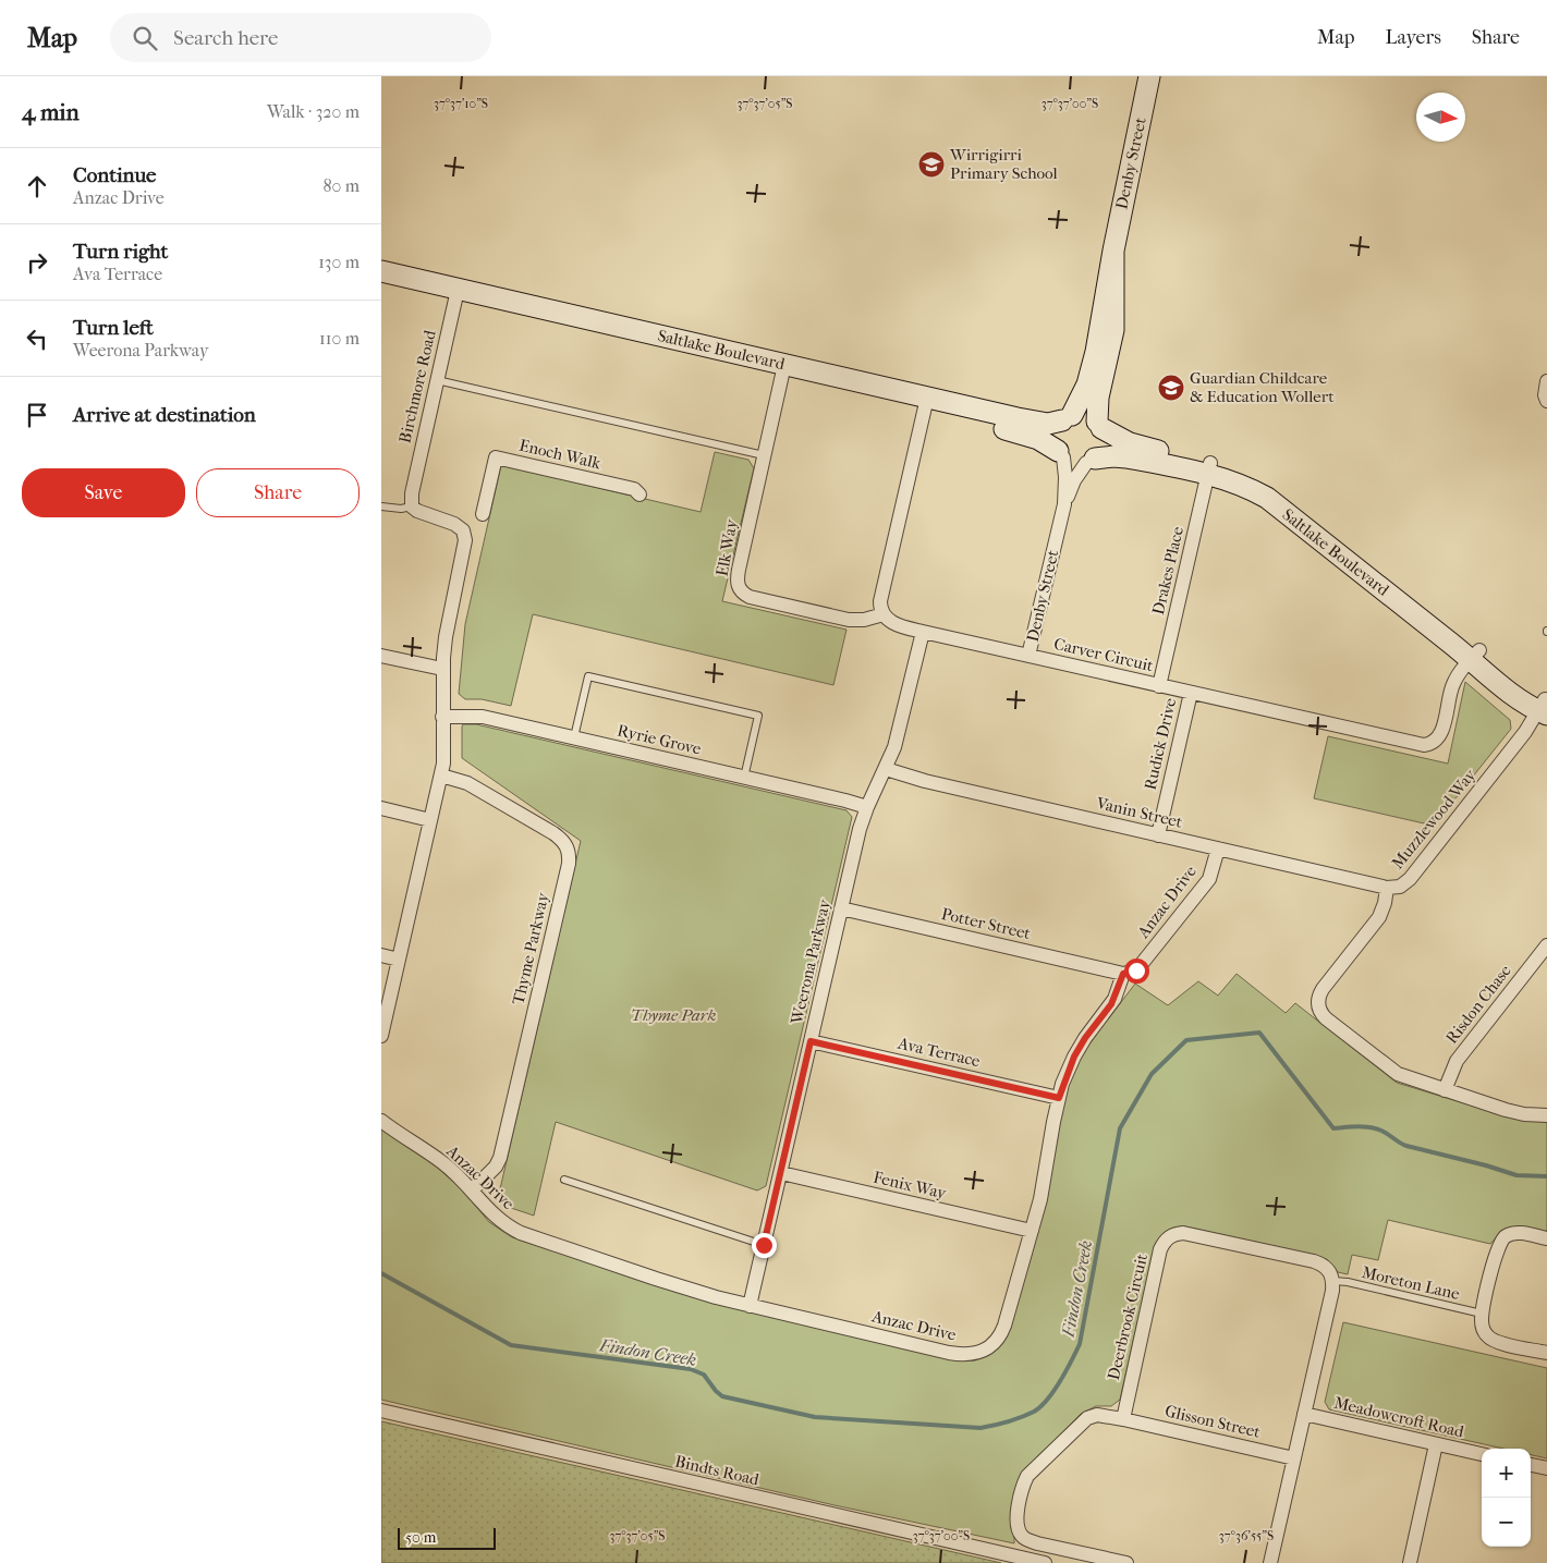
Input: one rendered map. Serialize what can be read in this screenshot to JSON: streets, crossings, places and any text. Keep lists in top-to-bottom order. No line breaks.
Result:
{"streets":{"street":["Denby Street","Saltlake Boulevard","Birchmore Road","Enoch Walk","Elk Way","Drakes Place","Carver Circuit","Ryrie Grove","Rudick Drive","Vanin Street","Muzzlewood Way","Anzac Drive","Potter Street","Thyme Parkway","Weerona Parkway","Risdon Chase","Ava Terrace","Fenix Way","Deerbrook Circuit","Meadowcroft Road","Glisson Street","Bindts Road"],"lane":["Moreton Lane"]},"crossings":[["Denby Street","Saltlake Boulevard"],["Denby Street","Carver Circuit"],["Saltlake Boulevard","Birchmore Road"],["Saltlake Boulevard","Elk Way"],["Saltlake Boulevard","Drakes Place"],["Saltlake Boulevard","Carver Circuit"],["Saltlake Boulevard","Muzzlewood Way"],["Elk Way","Carver Circuit"],["Drakes Place","Carver Circuit"],["Carver Circuit","Rudick Drive"],["Carver Circuit","Weerona Parkway"],["Ryrie Grove","Weerona Parkway"],["Rudick Drive","Vanin Street"],["Vanin Street","Muzzlewood Way"],["Vanin Street","Anzac Drive"],["Vanin Street","Weerona Parkway"],["Muzzlewood Way","Risdon Chase"],["Anzac Drive","Potter Street"],["Anzac Drive","Thyme Parkway"],["Anzac Drive","Weerona Parkway"],["Anzac Drive","Ava Terrace"],["Anzac Drive","Fenix Way"],["Potter Street","Weerona Parkway"],["Weerona Parkway","Ava Terrace"],["Weerona Parkway","Fenix Way"],["Moreton Lane","Deerbrook Circuit"],["Deerbrook Circuit","Glisson Street"]],"water":["Findon Creek"],"parks":["Thyme Park"],"places":{"school or university":["Wirrigirri Primary School","Guardian Childcare & Education Wollert"]},"scale_bar":"50 m","north":"right","page":{"header":"Map","search":"Search here","nav":["Map","Layers","Share"],"heading":["4 min","Walk · 320 m"],"list":[["Continue","Anzac Drive","80 m"],["Turn right","Ava Terrace","130 m"],["Turn left","Weerona Parkway","110 m"],"Arrive at destination"],"buttons":["Save","Share"],"map_buttons":["+","−"],"scale":"50 m"},"coordinates":["37°37'10\"S","37°37'05\"S","37°37'00\"S","37°36'55\"S"]}
